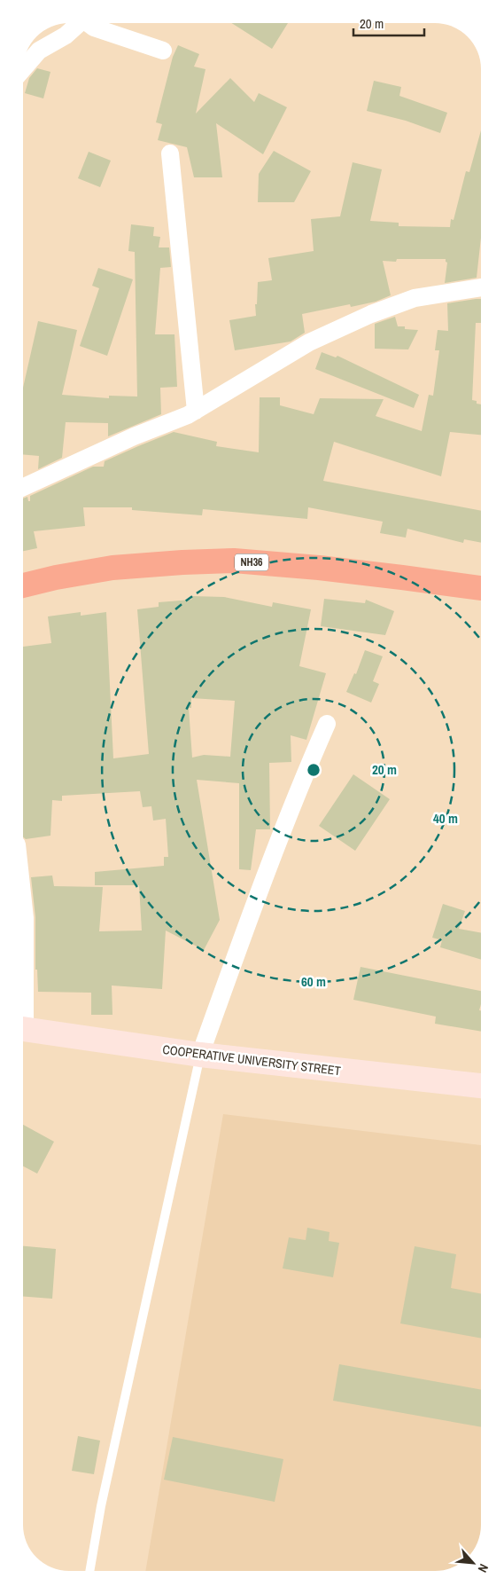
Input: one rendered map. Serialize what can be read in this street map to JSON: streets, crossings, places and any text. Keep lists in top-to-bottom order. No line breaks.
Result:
{"streets":{"highway":["NH36"],"street":["COOPERATIVE UNIVERSITY STREET"]},"scale_bar":"20 m","north":"bottom right","rings":["20 m","40 m","60 m"]}
